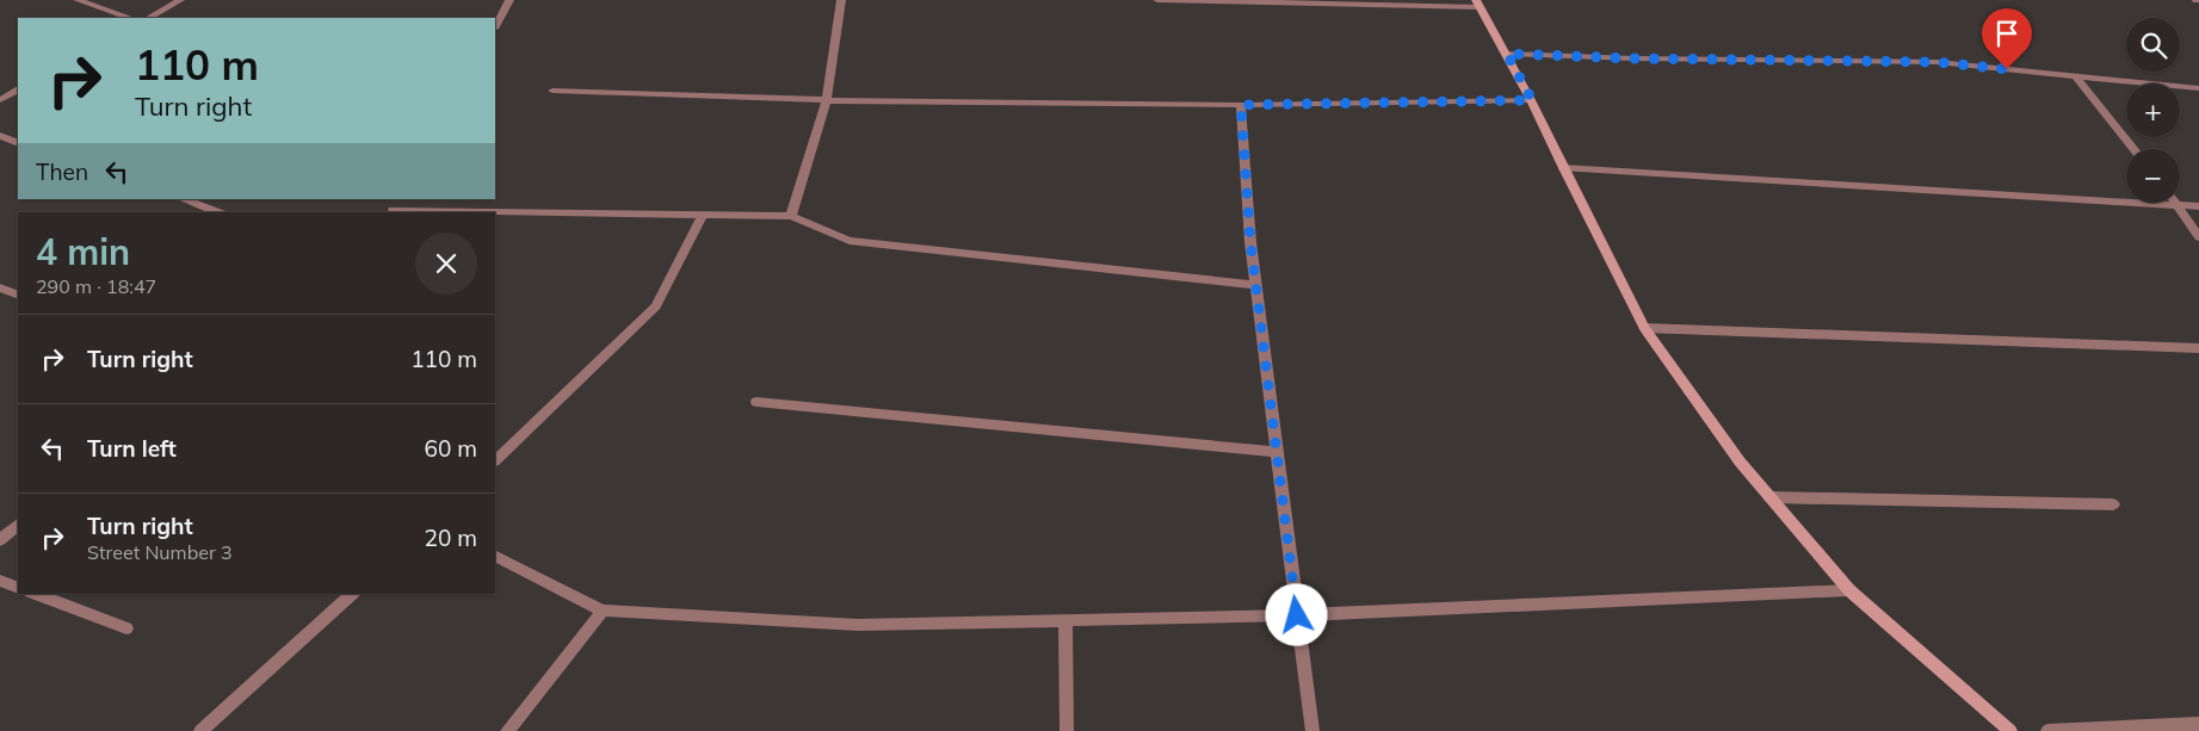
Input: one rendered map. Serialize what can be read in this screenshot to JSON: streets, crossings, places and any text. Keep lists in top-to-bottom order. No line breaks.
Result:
{"page":{"map_buttons":["+","−"],"turn":["110 m","Turn right"],"then":"Then","heading":["4 min","290 m · 18:47"],"list":[{"name":"Turn right","value":"110 m"},{"name":"Turn left","value":"60 m"},{"name":"Turn right","note":"Street Number 3","value":"20 m"}]}}
